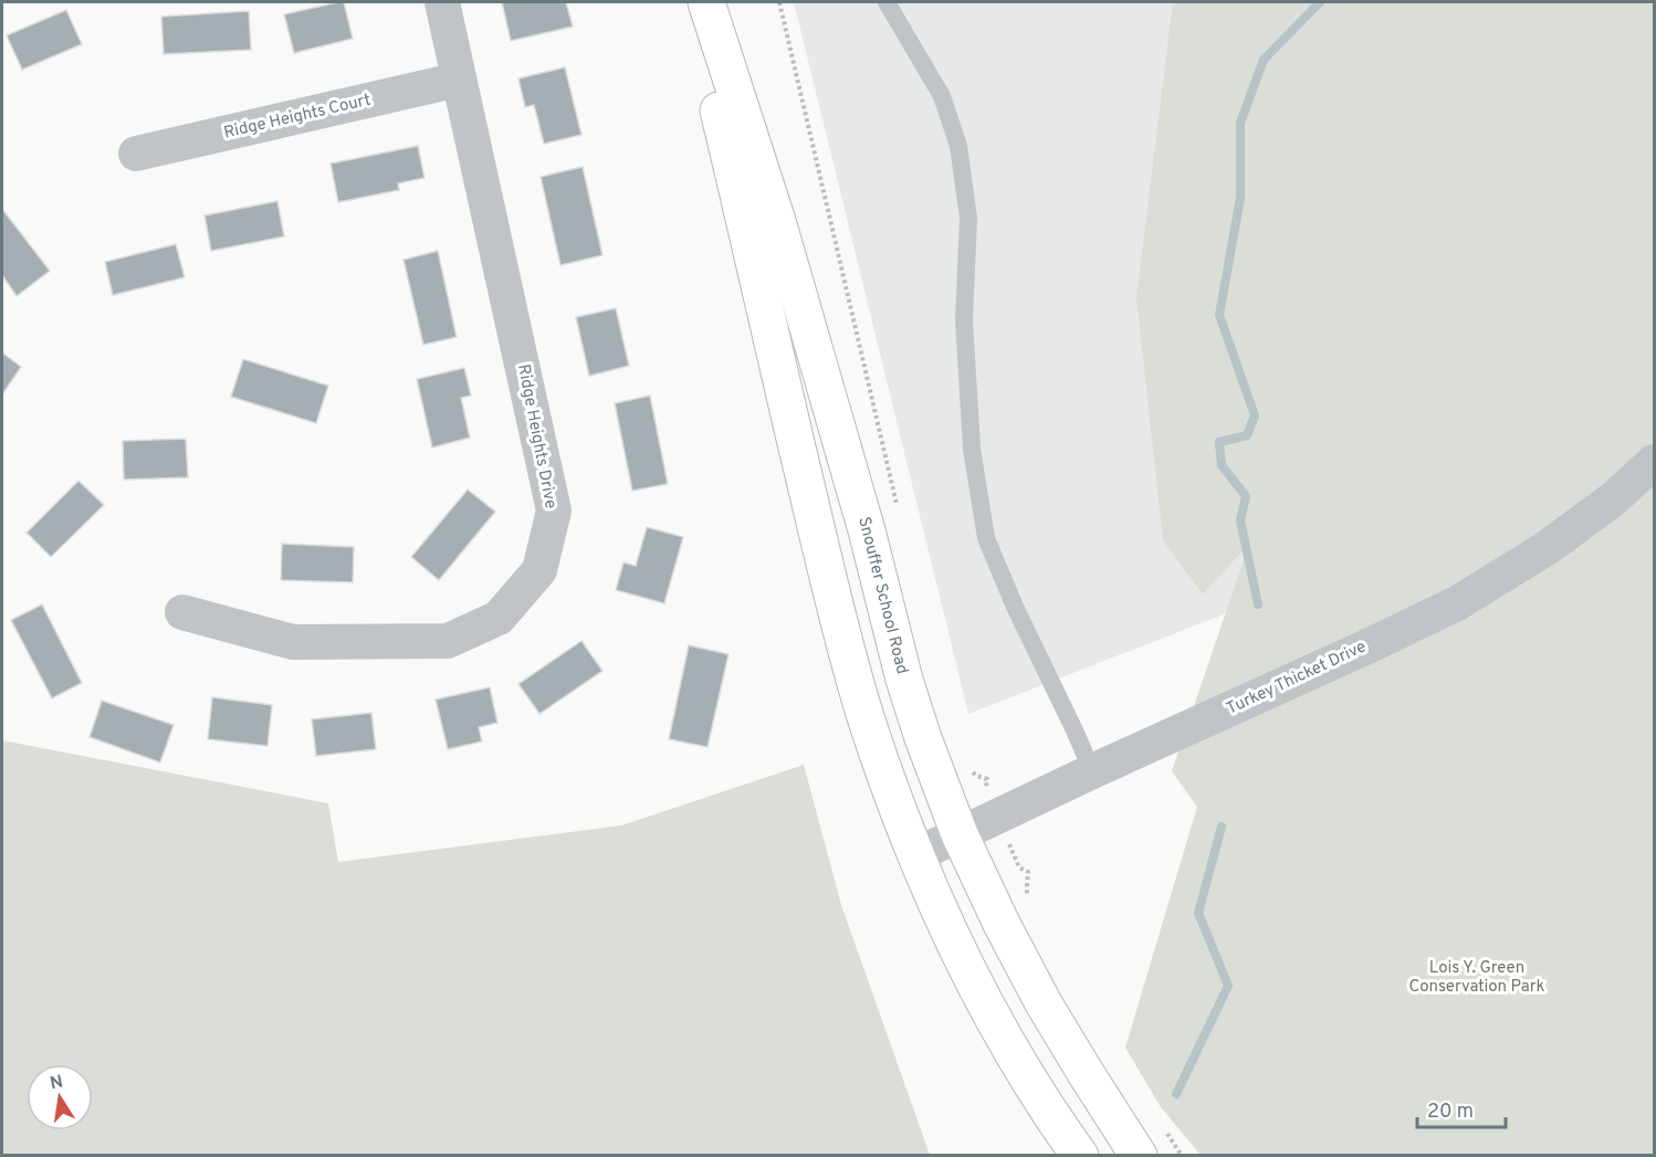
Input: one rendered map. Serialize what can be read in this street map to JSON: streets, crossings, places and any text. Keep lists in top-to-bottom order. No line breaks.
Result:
{"streets":{"main road":["Snouffer School Road"],"street":["Ridge Heights Court","Ridge Heights Drive","Turkey Thicket Drive"]},"crossings":[["Ridge Heights Court","Ridge Heights Drive"],["Snouffer School Road","Turkey Thicket Drive"]],"parks":["Lois Y. Green Conservation Park"],"scale_bar":"20 m","north":"top"}
